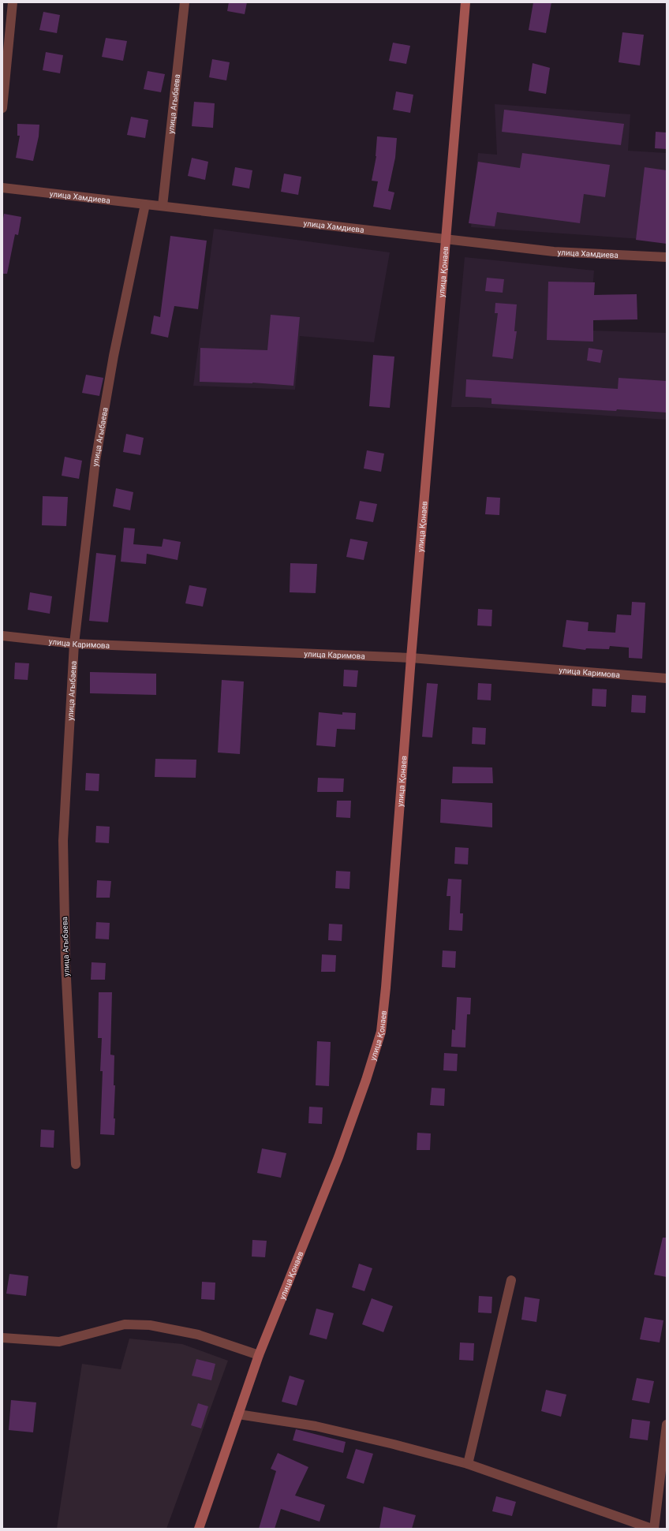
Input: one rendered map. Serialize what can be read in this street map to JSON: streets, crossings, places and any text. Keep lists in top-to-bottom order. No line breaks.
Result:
{"streets":{"main road":["улица Қонаев"],"street":["улица Агыбаева","улица Хамдиева","улица Каримова"]},"crossings":[["улица Агыбаева","улица Хамдиева"],["улица Агыбаева","улица Каримова"],["улица Хамдиева","улица Қонаев"],["улица Қонаев","улица Каримова"]]}
